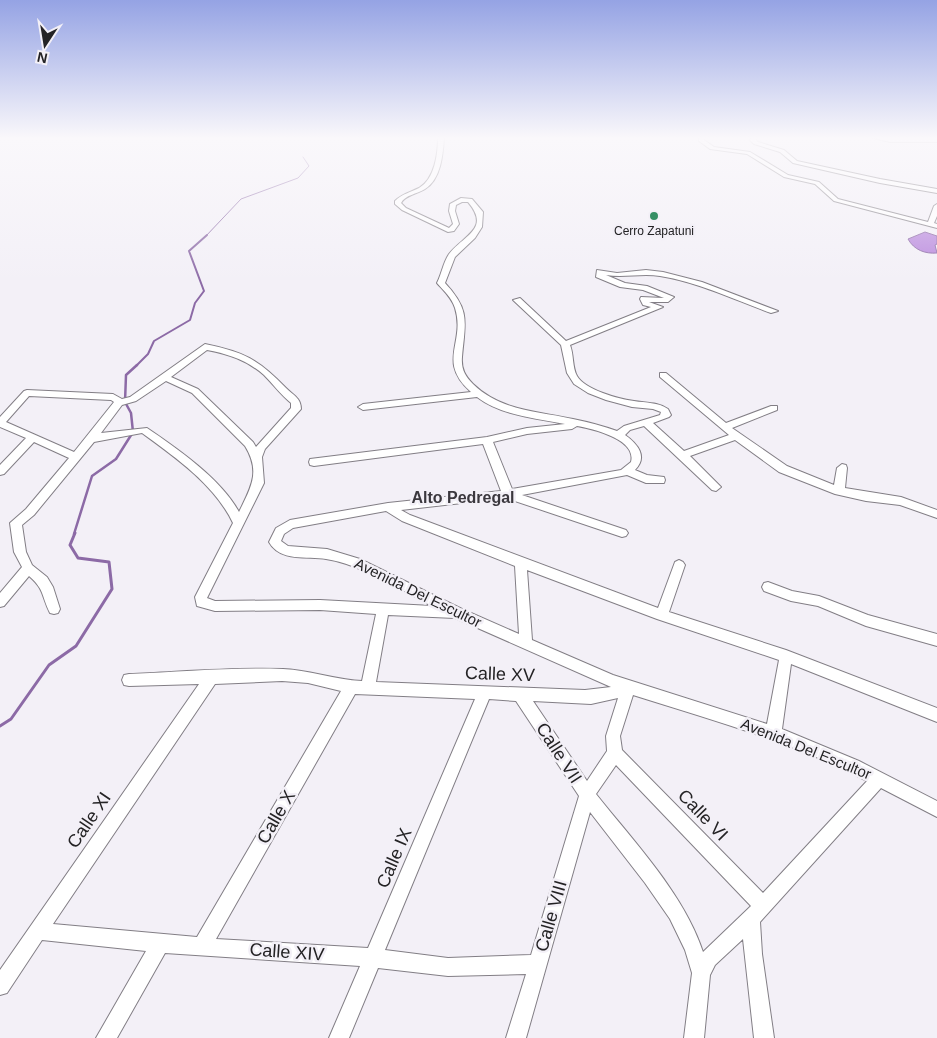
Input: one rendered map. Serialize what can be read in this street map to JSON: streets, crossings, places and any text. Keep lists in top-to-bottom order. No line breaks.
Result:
{"streets":{"street":["Avenida Del Escultor","Calle XV","Calle VII","Calle VI","Calle X","Calle XI","Calle IX","Calle VIII","Calle XIV"]},"crossings":[["Avenida Del Escultor","Calle XV"],["Calle XV","Calle VII"],["Calle XV","Calle X"],["Calle XV","Calle IX"],["Calle VII","Calle VIII"],["Calle VI","Calle VIII"],["Calle X","Calle XIV"],["Calle XI","Calle XIV"],["Calle IX","Calle XIV"],["Calle VIII","Calle XIV"]],"districts":["Alto Pedregal"],"places":["Cerro Zapatuni"],"north":"bottom"}
